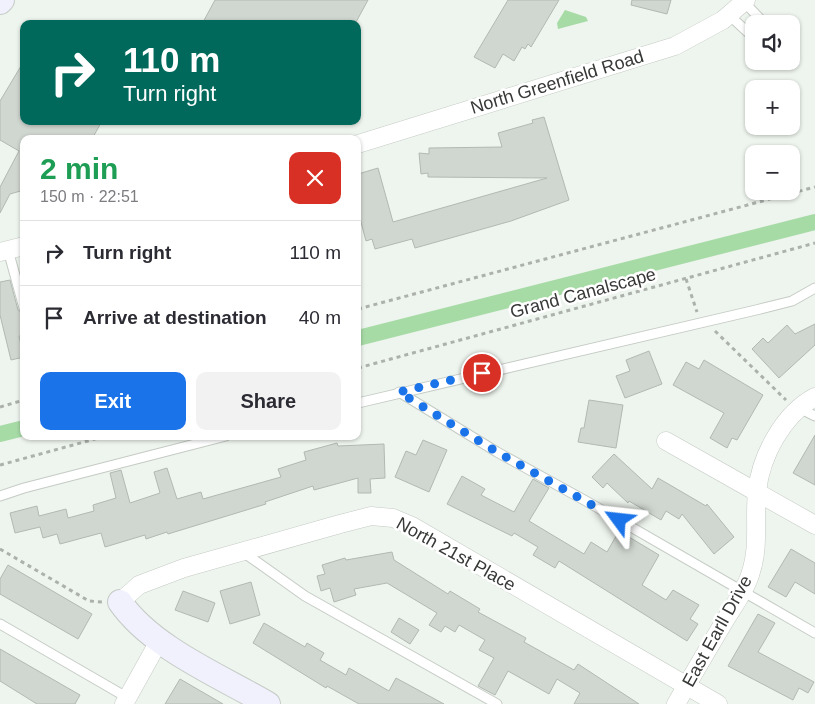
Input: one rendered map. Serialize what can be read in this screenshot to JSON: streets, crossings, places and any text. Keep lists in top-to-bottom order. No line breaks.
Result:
{"streets":{"street":["North Greenfield Road","North 21st Place","East Earll Drive"],"path":["Grand Canalscape"]},"crossings":[["North 21st Place","East Earll Drive"]],"page":{"map_buttons":["+","−"],"turn":["110 m","Turn right"],"heading":["2 min","150 m · 22:51"],"list":[{"name":"Turn right","value":"110 m"},{"name":"Arrive at destination","value":"40 m"}],"buttons":["Exit","Share"]}}
